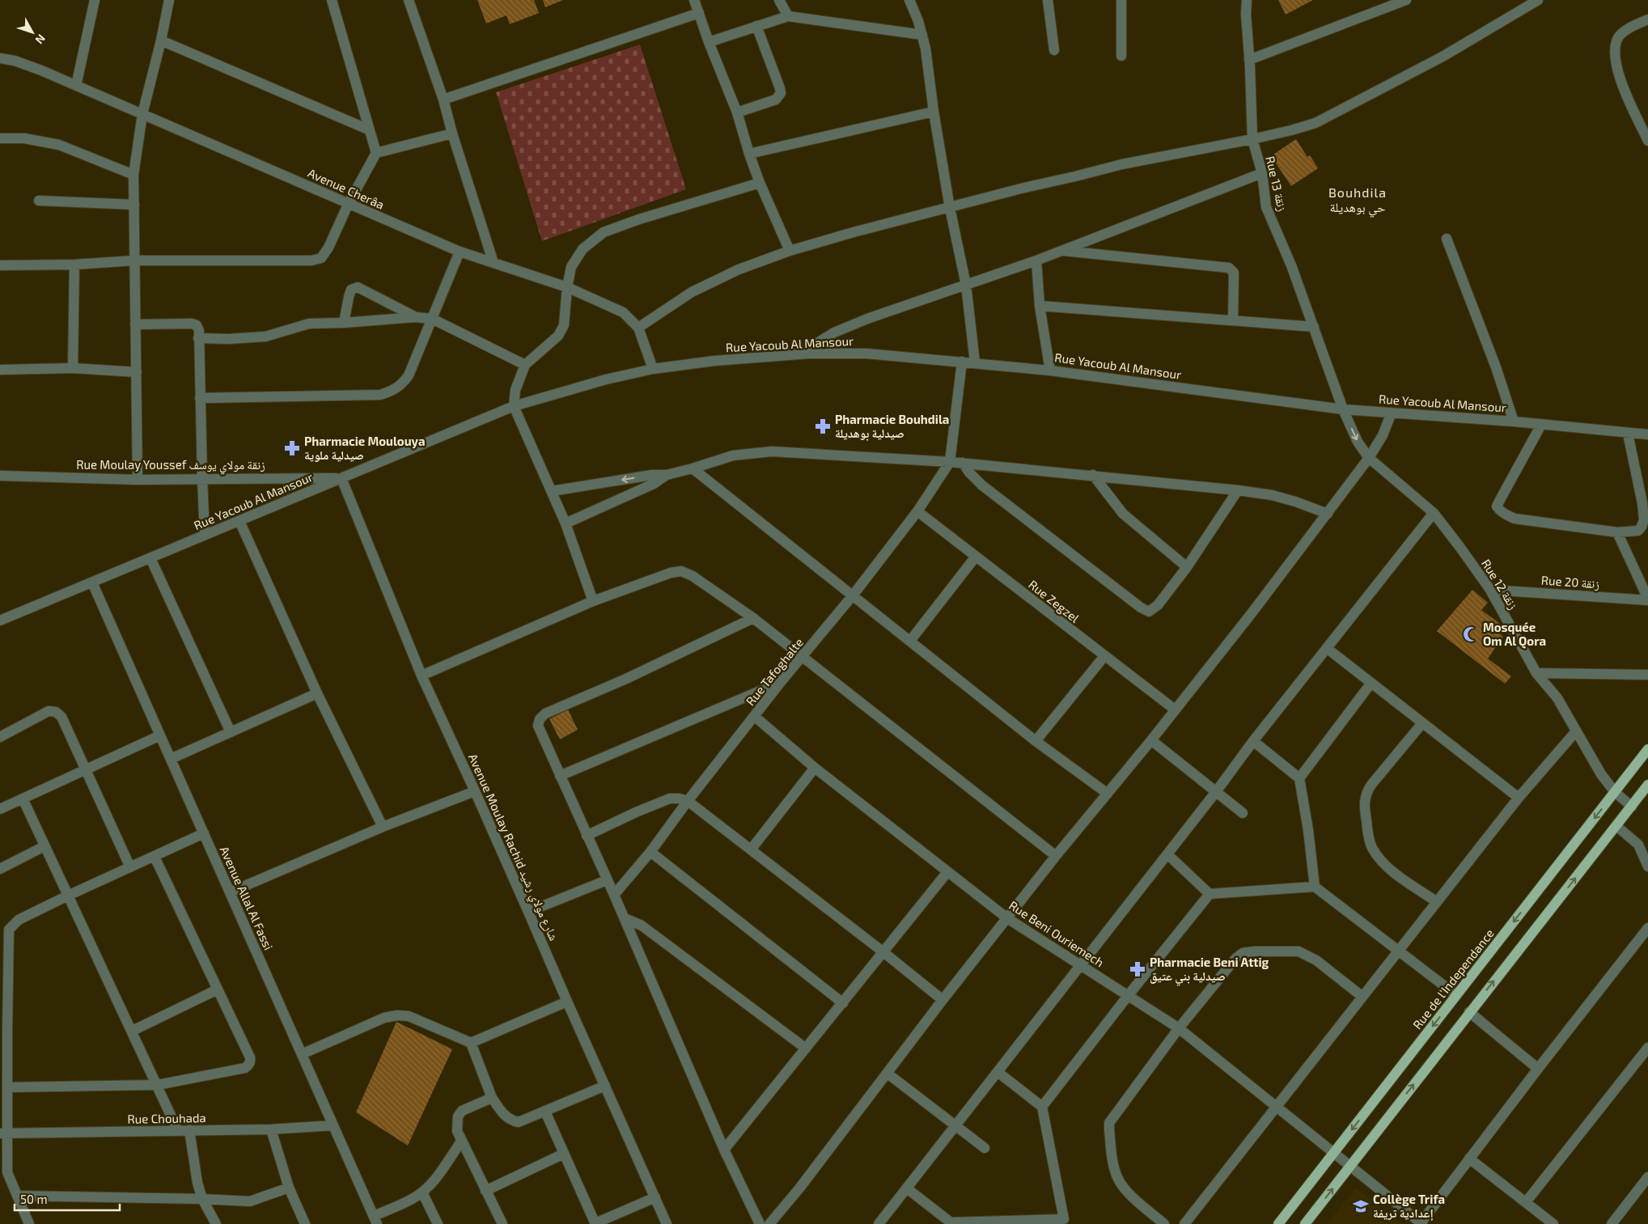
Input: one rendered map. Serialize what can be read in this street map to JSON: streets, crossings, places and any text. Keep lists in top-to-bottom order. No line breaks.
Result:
{"streets":{"main road":["Rue de l'Independance"],"street":["Rue 13 زنقة","Avenue Cherâa","Rue Yacoub Al Mansour","Rue Moulay Youssef زنقة مولاي يوسف","Rue 20 زنقة","Rue 12 زنقة","Rue Zegzel","Rue Tafoghalte","Avenue Moulay Rachid شارع مولاي رشيد","Avenue Allal Al Fassi","Rue Beni Ouriemech","Rue Chouhada"]},"crossings":[["Rue 13 زنقة","Rue Yacoub Al Mansour"],["Rue 13 زنقة","Rue 12 زنقة"],["Avenue Cherâa","Rue Yacoub Al Mansour"],["Rue Yacoub Al Mansour","Rue Moulay Youssef زنقة مولاي يوسف"],["Rue Yacoub Al Mansour","Rue 12 زنقة"],["Rue Yacoub Al Mansour","Avenue Moulay Rachid شارع مولاي رشيد"],["Rue Yacoub Al Mansour","Avenue Allal Al Fassi"],["Rue Moulay Youssef زنقة مولاي يوسف","Avenue Moulay Rachid شارع مولاي رشيد"],["Rue 20 زنقة","Rue 12 زنقة"],["Rue 12 زنقة","Rue de l'Independance"],["Rue Zegzel","Rue Tafoghalte"],["Rue Tafoghalte","Rue Beni Ouriemech"],["Avenue Allal Al Fassi","Rue Chouhada"],["Rue Beni Ouriemech","Rue de l'Independance"]],"districts":["Bouhdila حي بوهديلة"],"places":{"pharmacy":["Pharmacie Bouhdila صيدلية بوهديلة","Pharmacie Moulouya صيدلية ملوية","Pharmacie Beni Attig صيدلية بني عتيق"],"mosque":["Mosquée Om Al Qora"],"school or university":["Collège Trifa إعدادية تريفة"]},"scale_bar":"50 m","north":"bottom right"}
